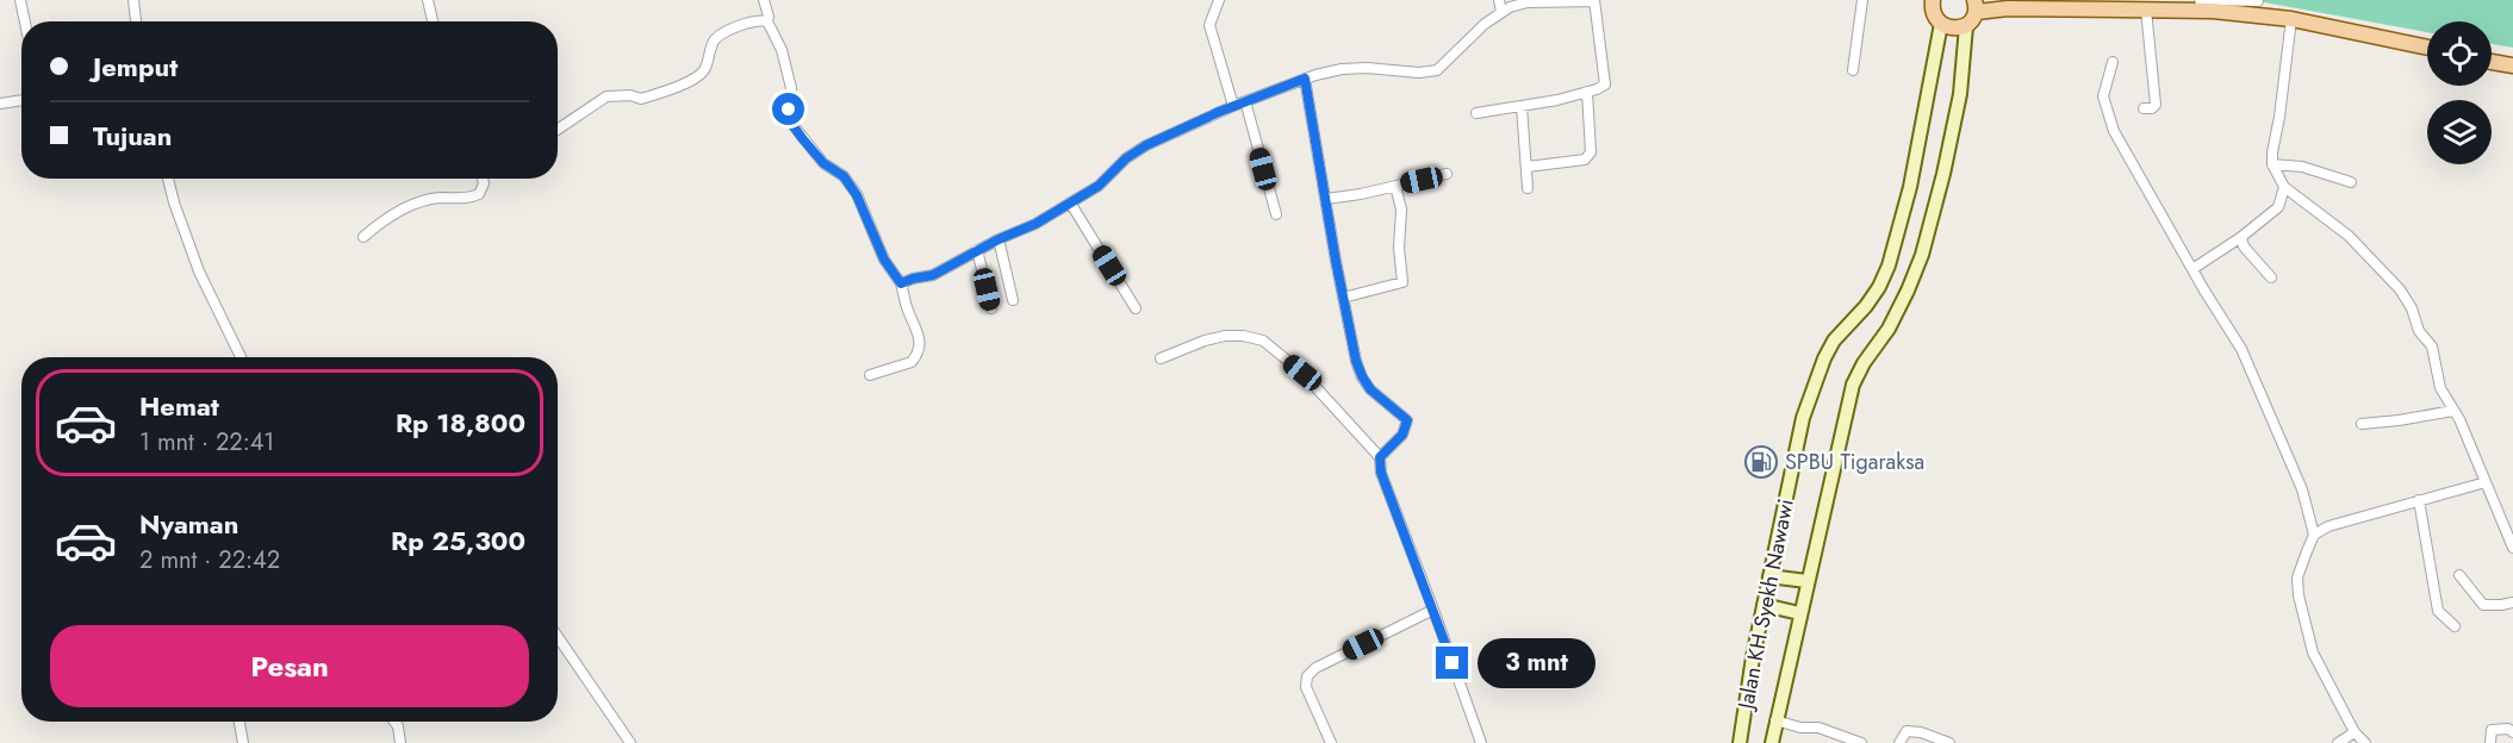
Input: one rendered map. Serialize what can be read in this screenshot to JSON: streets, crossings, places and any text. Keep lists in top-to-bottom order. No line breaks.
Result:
{"streets":{"main road":["Jalan KH Syekh Nawawi"]},"places":{"fuel station":["SPBU Tigaraksa"]},"page":{"banner":["Jemput","Tujuan"],"list":[{"name":"Hemat","note":"1 mnt · 22:41","value":"Rp 18,800"},{"name":"Nyaman","note":"2 mnt · 22:42","value":"Rp 25,300"}],"buttons":"Pesan","bubble":"3 mnt"}}
